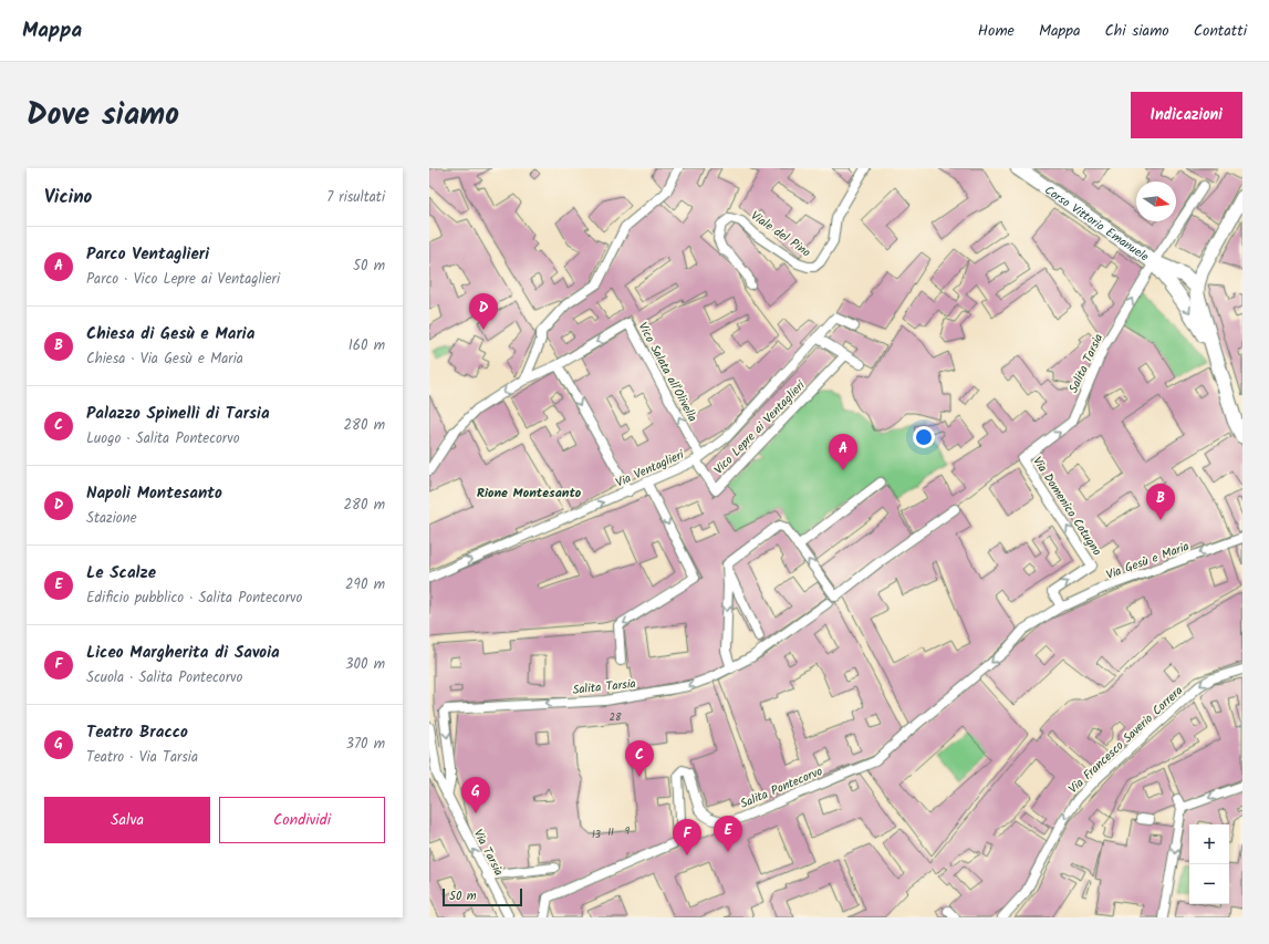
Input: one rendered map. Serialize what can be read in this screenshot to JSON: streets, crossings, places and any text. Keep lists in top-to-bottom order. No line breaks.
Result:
{"streets":{"main road":["Corso Vittorio Emanuele"],"street":["Viale del Pino","Salita Tarsia","Vico Salata all'Olivella","Vico Lepre ai Ventaglieri","Via Ventaglieri","Via Domenico Cotugno","Via Gesù e Maria","Via Francesco Saverio Correra","Salita Pontecorvo","Via Tarsia"]},"crossings":[["Corso Vittorio Emanuele","Salita Tarsia"],["Salita Tarsia","Via Domenico Cotugno"],["Salita Tarsia","Via Tarsia"],["Vico Salata all'Olivella","Vico Lepre ai Ventaglieri"],["Vico Salata all'Olivella","Via Ventaglieri"],["Vico Lepre ai Ventaglieri","Via Ventaglieri"],["Via Domenico Cotugno","Via Gesù e Maria"],["Via Gesù e Maria","Salita Pontecorvo"]],"one_way":["Via Ventaglieri","Via Gesù e Maria","Via Francesco Saverio Correra","Salita Pontecorvo","Via Tarsia"],"districts":["Rione Montesanto"],"house_numbers":["28","9","11","13"],"scale_bar":"50 m","north":"right","page":{"header":"Mappa","nav":["Home","Mappa","Chi siamo","Contatti"],"title":"Dove siamo","buttons":["Indicazioni",["Salva","Condividi"]],"heading":["Vicino","7 risultati"],"list":[{"mark":"A","name":"Parco Ventaglieri","note":"Parco · Vico Lepre ai Ventaglieri","value":"50 m"},{"mark":"B","name":"Chiesa di Gesù e Maria","note":"Chiesa · Via Gesù e Maria","value":"160 m"},{"mark":"C","name":"Palazzo Spinelli di Tarsia","note":"Luogo · Salita Pontecorvo","value":"280 m"},{"mark":"D","name":"Napoli Montesanto","note":"Stazione","value":"280 m"},{"mark":"E","name":"Le Scalze","note":"Edificio pubblico · Salita Pontecorvo","value":"290 m"},{"mark":"F","name":"Liceo Margherita di Savoia","note":"Scuola · Salita Pontecorvo","value":"300 m"},{"mark":"G","name":"Teatro Bracco","note":"Teatro · Via Tarsia","value":"370 m"}],"pins":["D","A","B","C","G","E","F"],"map_buttons":["+","−"],"scale":"50 m"}}
